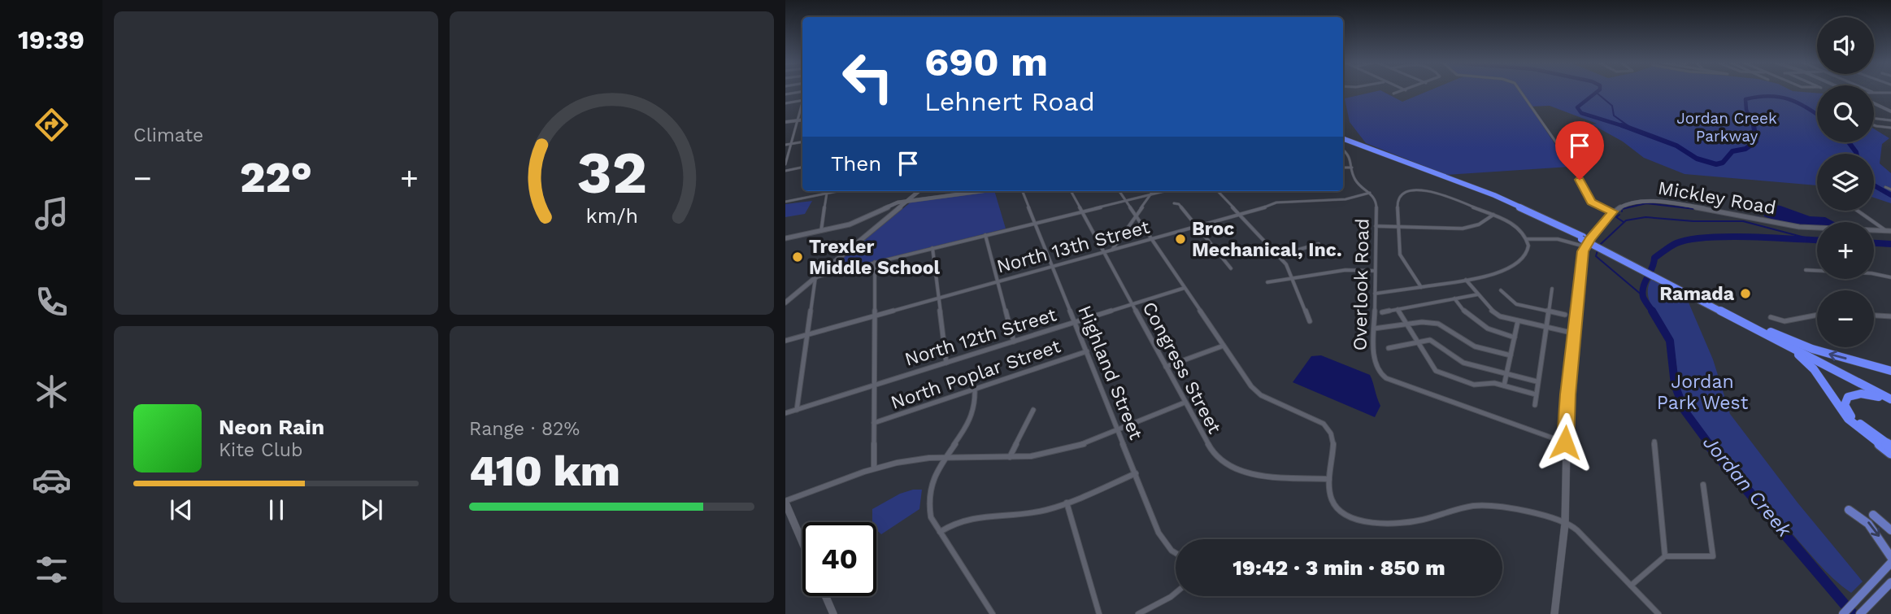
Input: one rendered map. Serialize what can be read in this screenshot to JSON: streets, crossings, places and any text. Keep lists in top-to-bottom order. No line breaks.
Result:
{"streets":{"street":["Mickley Road","North 13th Street","Overlook Road","North 12th Street","Congress Street","Highland Street","North Poplar Street"]},"crossings":[["North 13th Street","Overlook Road"],["North 13th Street","Congress Street"],["North 13th Street","Highland Street"],["North 12th Street","Congress Street"],["North 12th Street","Highland Street"],["Highland Street","North Poplar Street"]],"water":["Jordan Creek"],"parks":["Jordan Creek Parkway","Jordan Park West"],"places":["Broc Mechanical, Inc.","Trexler Middle School","Ramada"],"page":{"tabs":"19:39","tile":["Climate",["Range · 82%","410 km"]],"map_buttons":["+","−"],"turn":["690 m","Lehnert Road"],"then":"Then","heat":["−","22°","+"],"song":["Neon Rain","Kite Club"],"limit":"40","trip":"19:42 · 3 min · 850 m","gauge":["32","km/h"]}}
